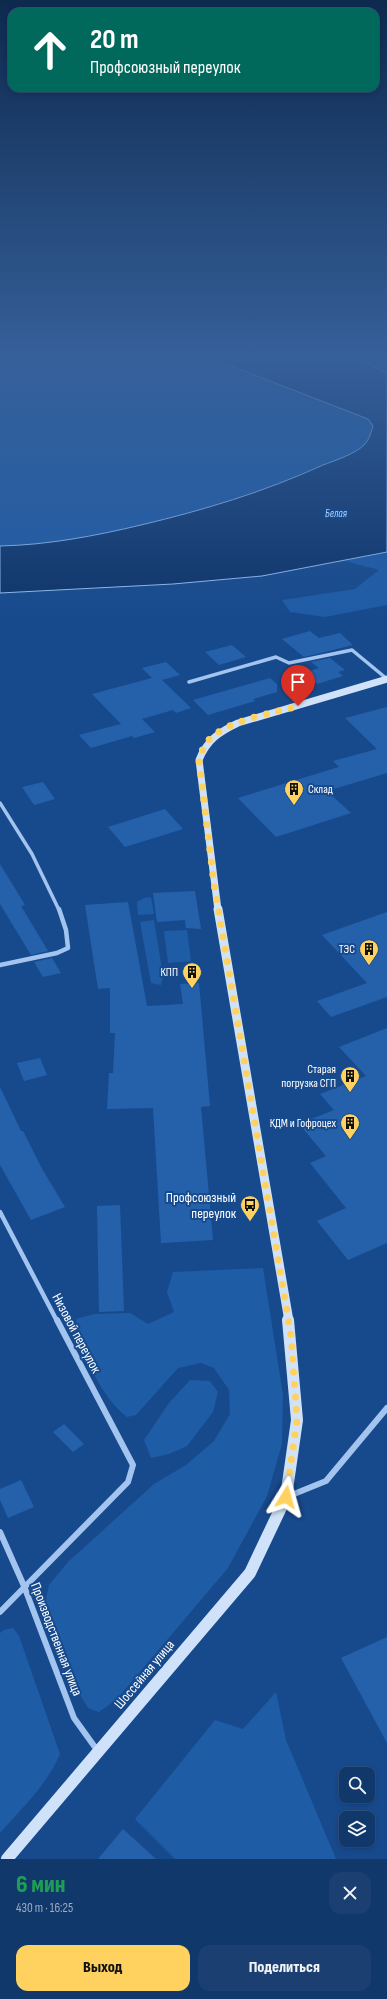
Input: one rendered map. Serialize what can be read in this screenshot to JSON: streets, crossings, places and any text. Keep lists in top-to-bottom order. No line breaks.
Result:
{"streets":{"main road":["Шоссейная улица"],"street":["Низовой переулок","Производственная улица"]},"crossings":[["Низовой переулок","Производственная улица"],["Производственная улица","Шоссейная улица"]],"water":["Белая"],"places":{"building":["Склад","ТЭС","КПП","Старая погрузка СГП","КДМ и Гофроцех"],"bus stop":["Профсоюзный переулок"]},"page":{"turn":["20 m","Профсоюзный переулок"],"heading":["6 мин","430 m · 16:25"],"buttons":["Выход","Поделиться"]}}
